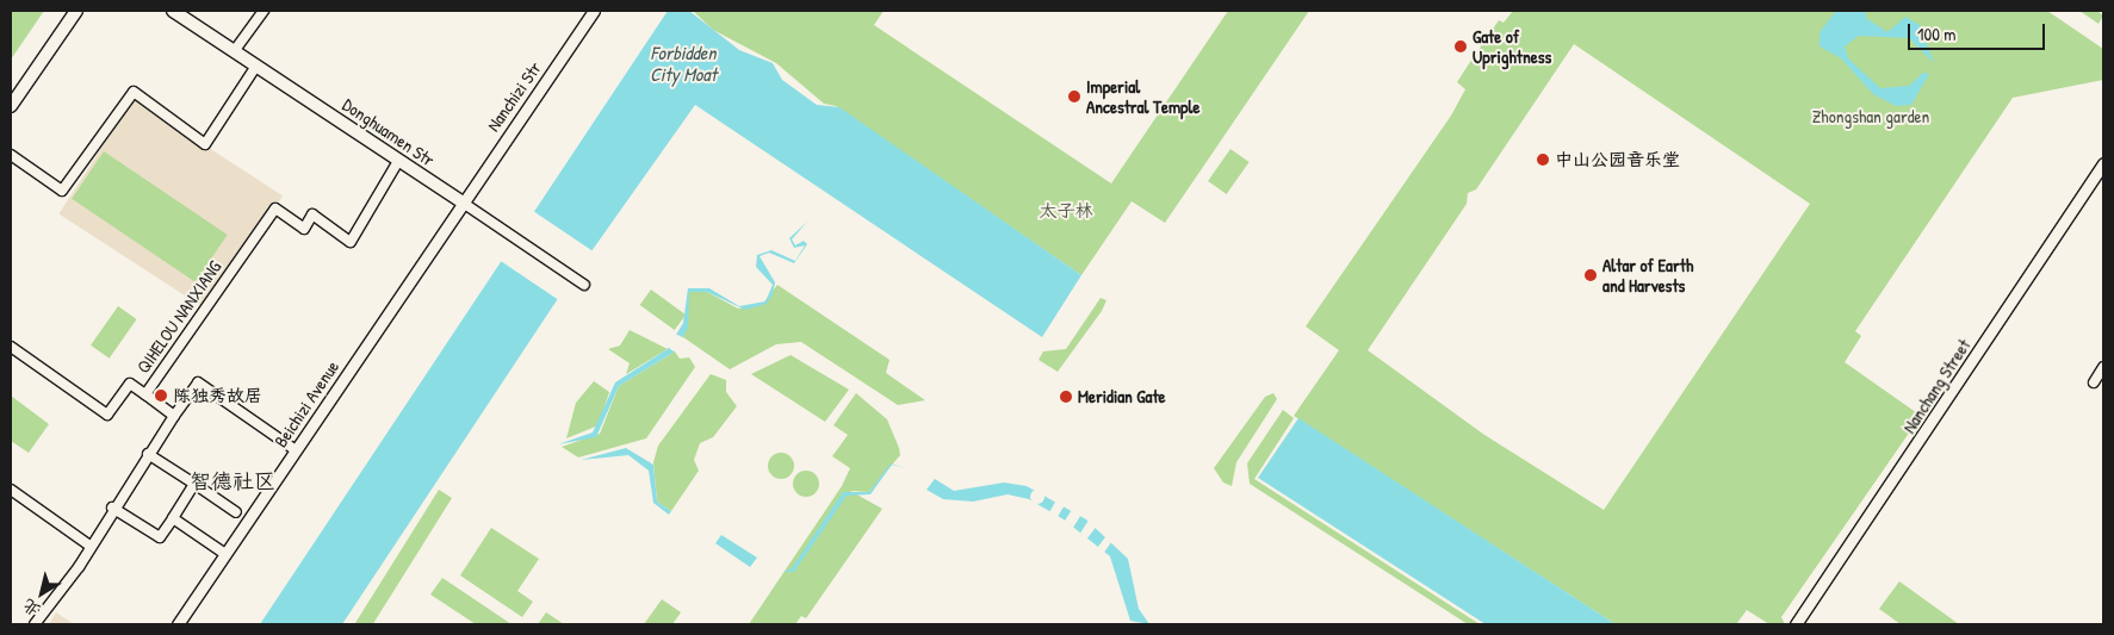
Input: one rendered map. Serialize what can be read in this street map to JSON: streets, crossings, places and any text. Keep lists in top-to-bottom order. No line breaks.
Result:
{"streets":{"main road":["Donghuamen Str"],"street":["Nanchizi Str","QIHELOU NANXIANG","Nanchang Street","Beichizi Avenue"]},"crossings":[["Nanchizi Str","Donghuamen Str"],["Nanchizi Str","Beichizi Avenue"],["Donghuamen Str","QIHELOU NANXIANG"],["Donghuamen Str","Beichizi Avenue"]],"districts":["智德社区"],"water":["Forbidden City Moat"],"parks":["Zhongshan garden","太子林"],"places":["Gate of Uprightness","Imperial Ancestral Temple","中山公园音乐堂","Altar of Earth and Harvests","陈独秀故居","Meridian Gate"],"scale_bar":"100 m","north":"bottom left"}
